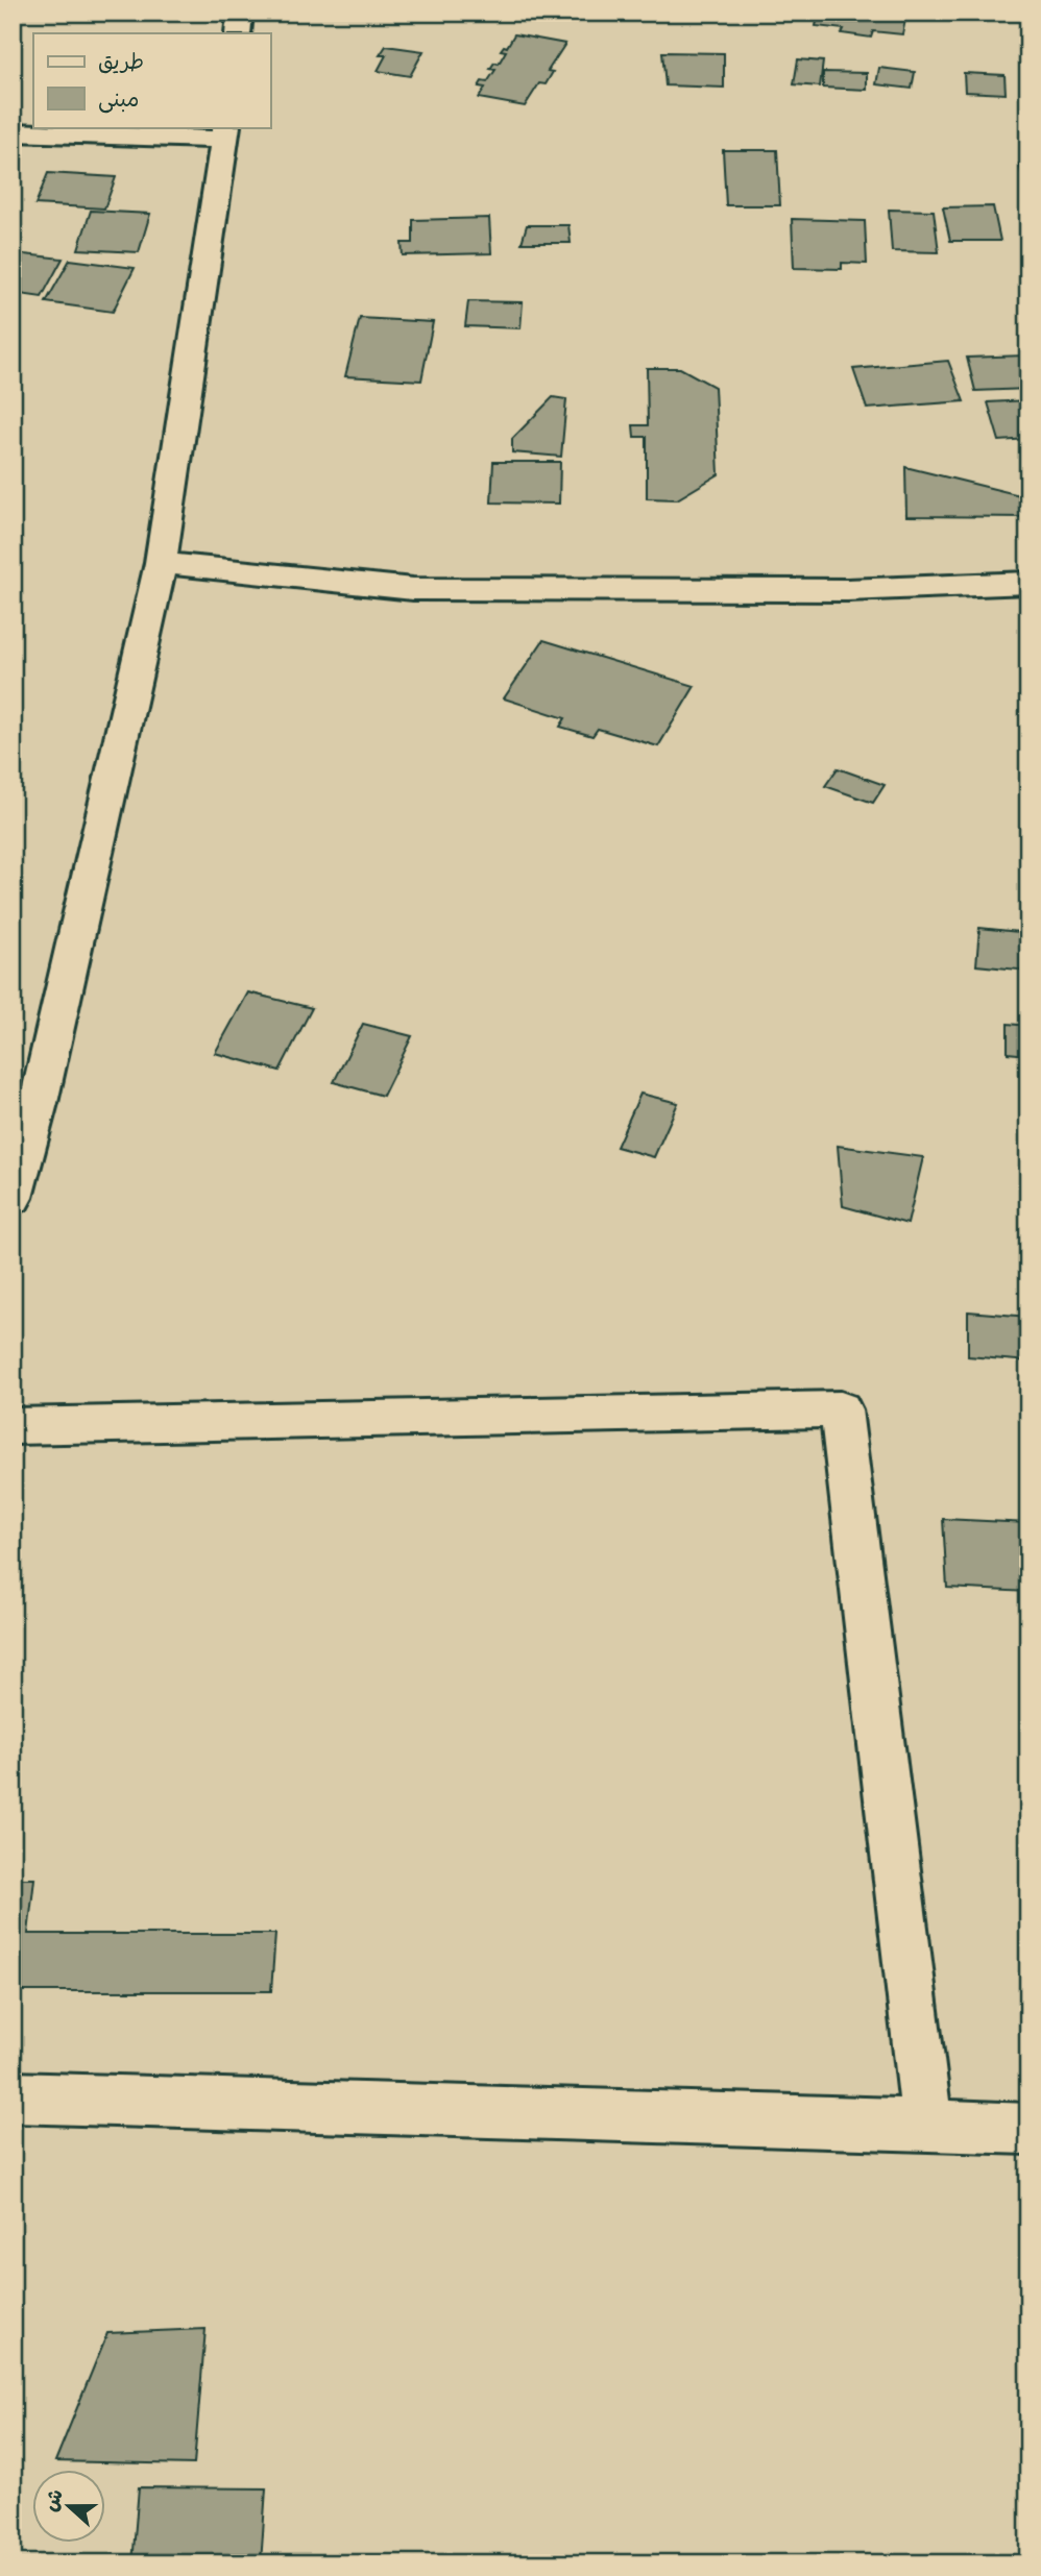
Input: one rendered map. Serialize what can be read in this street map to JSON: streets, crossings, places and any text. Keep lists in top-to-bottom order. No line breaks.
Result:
{"legend":["طريق","مبنى"],"north":"left"}
